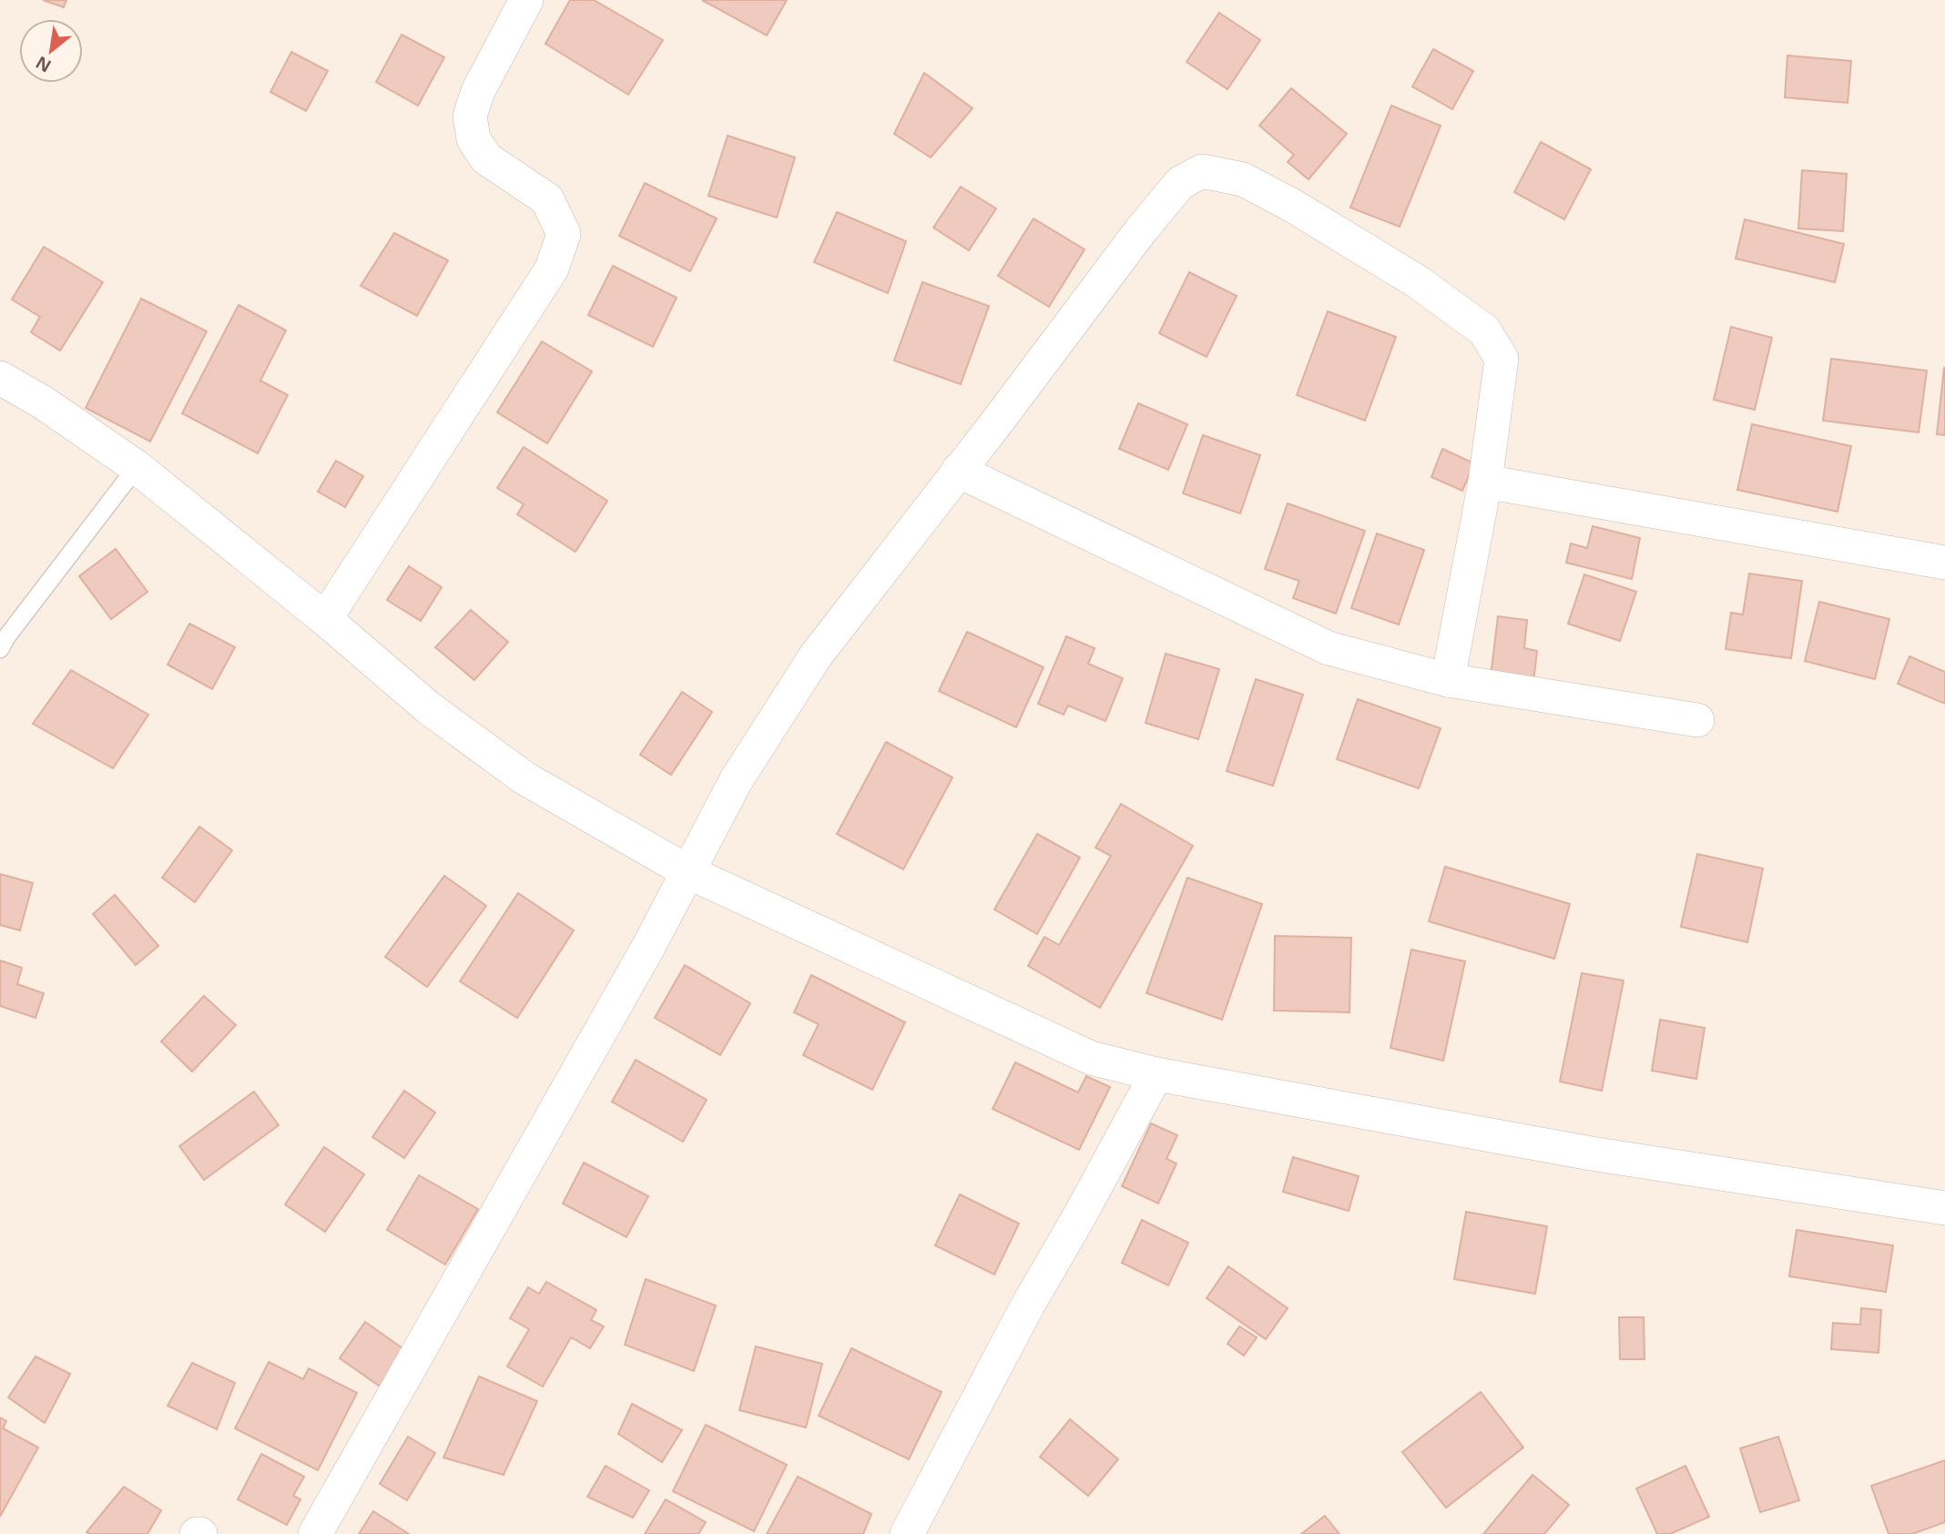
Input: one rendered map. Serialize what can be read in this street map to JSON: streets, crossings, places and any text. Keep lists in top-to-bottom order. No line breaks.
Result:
{"north":"bottom left"}
